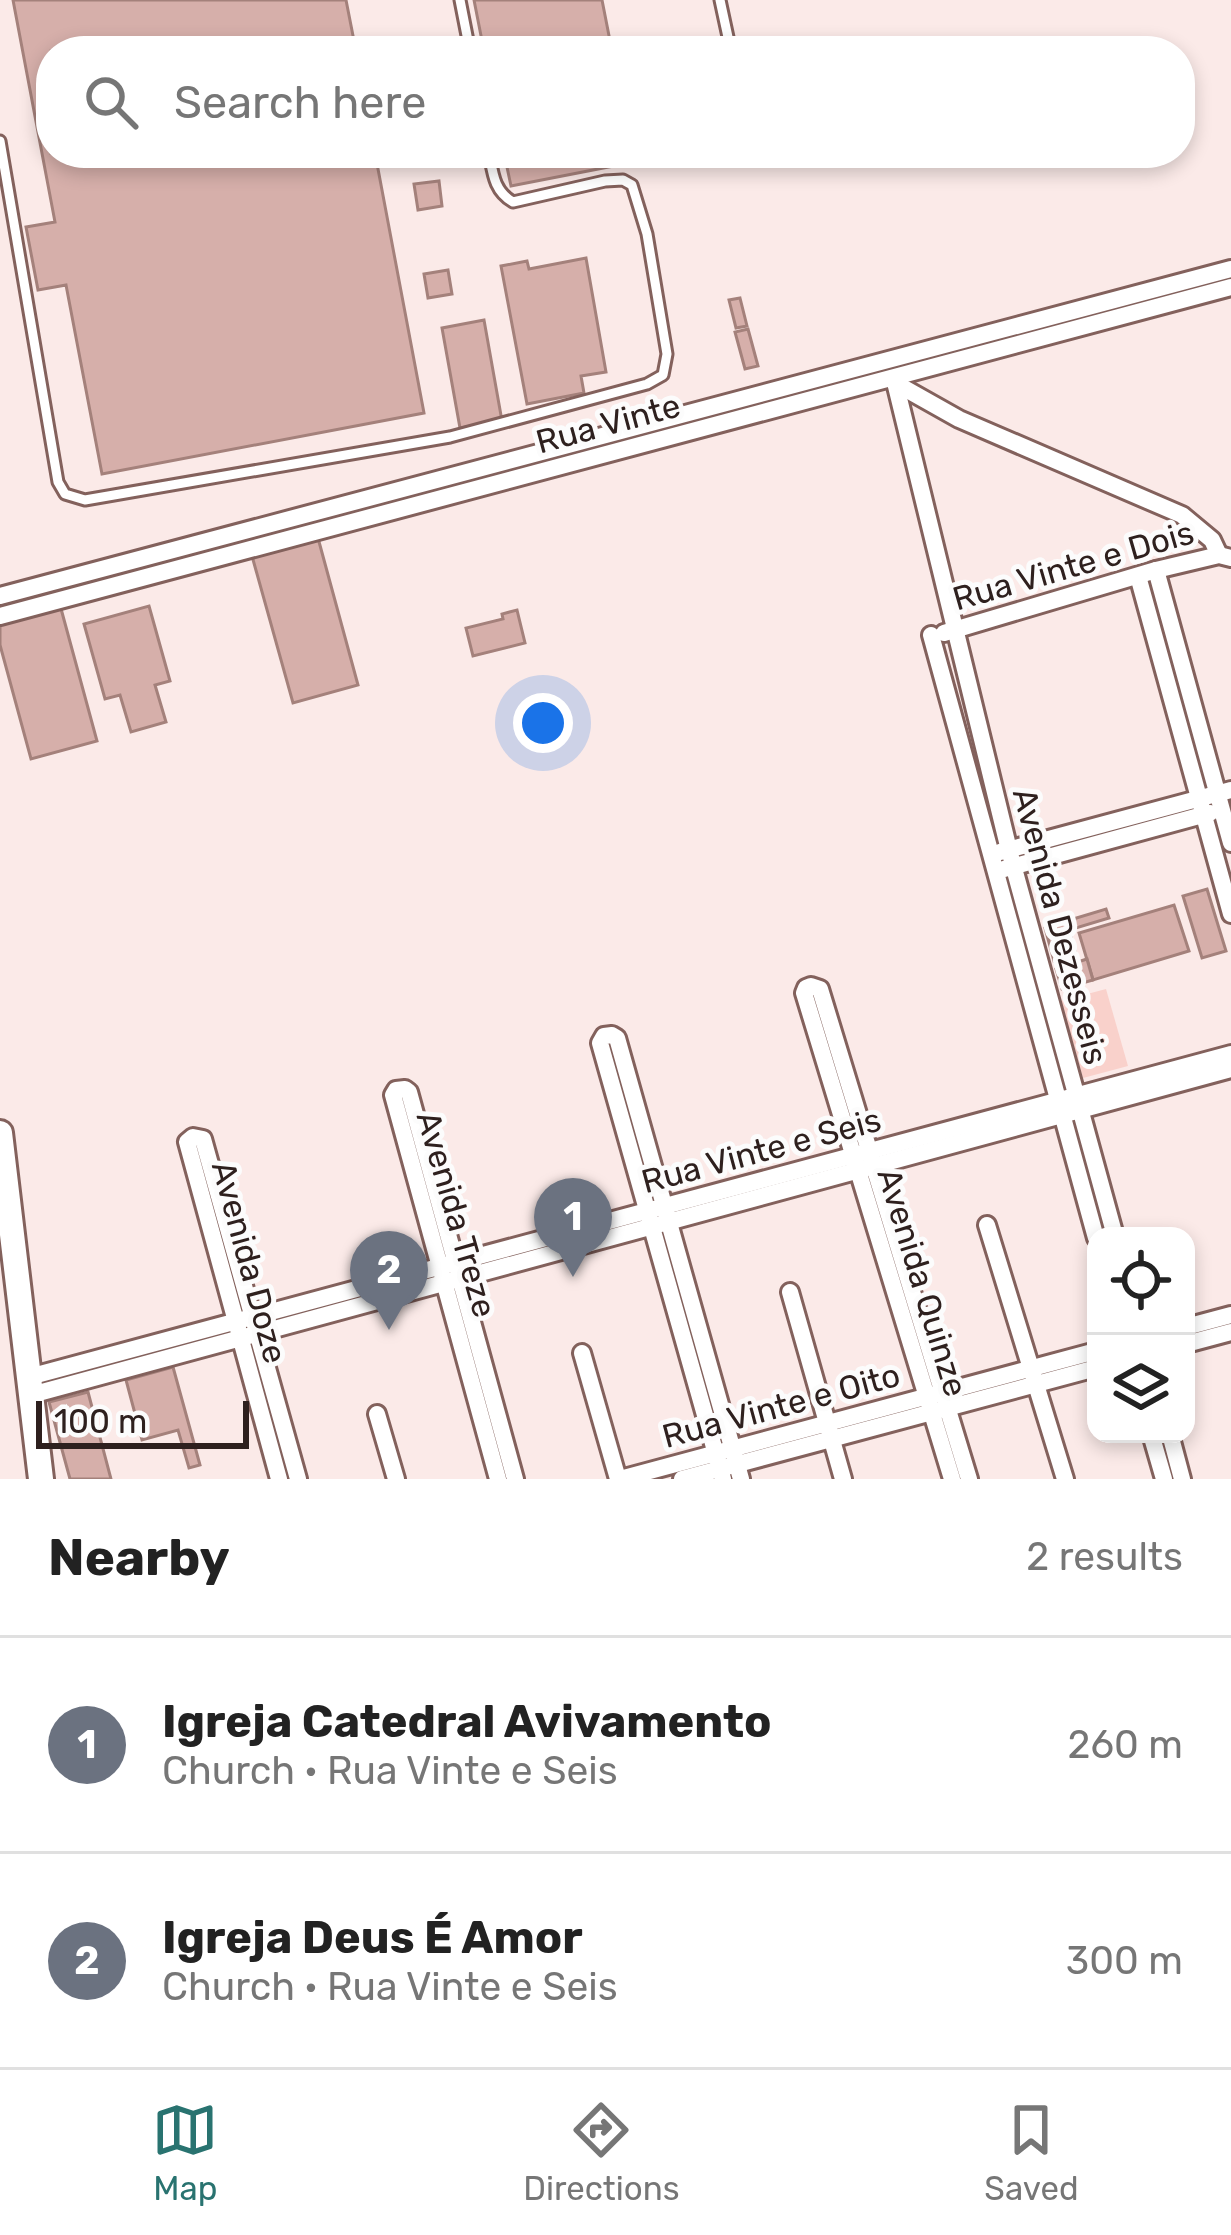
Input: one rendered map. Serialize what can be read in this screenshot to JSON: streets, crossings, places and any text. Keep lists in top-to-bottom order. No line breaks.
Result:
{"streets":{"street":["Rua Vinte","Rua Vinte e Dois","Avenida Dezesseis","Rua Vinte e Seis","Avenida Treze","Avenida Doze","Avenida Quinze","Rua Vinte e Oito"]},"crossings":[["Rua Vinte","Avenida Dezesseis"],["Rua Vinte e Dois","Avenida Dezesseis"],["Avenida Dezesseis","Rua Vinte e Seis"],["Rua Vinte e Seis","Avenida Treze"],["Rua Vinte e Seis","Avenida Doze"],["Rua Vinte e Seis","Avenida Quinze"],["Avenida Quinze","Rua Vinte e Oito"]],"scale_bar":"100 m","page":{"search":"Search here","pins":["1","2"],"scale":"100 m","heading":["Nearby","2 results"],"list":[{"mark":"1","name":"Igreja Catedral Avivamento","note":"Church · Rua Vinte e Seis","value":"260 m"},{"mark":"2","name":"Igreja Deus É Amor","note":"Church · Rua Vinte e Seis","value":"300 m"}],"nav":["Map","Directions","Saved"]}}
